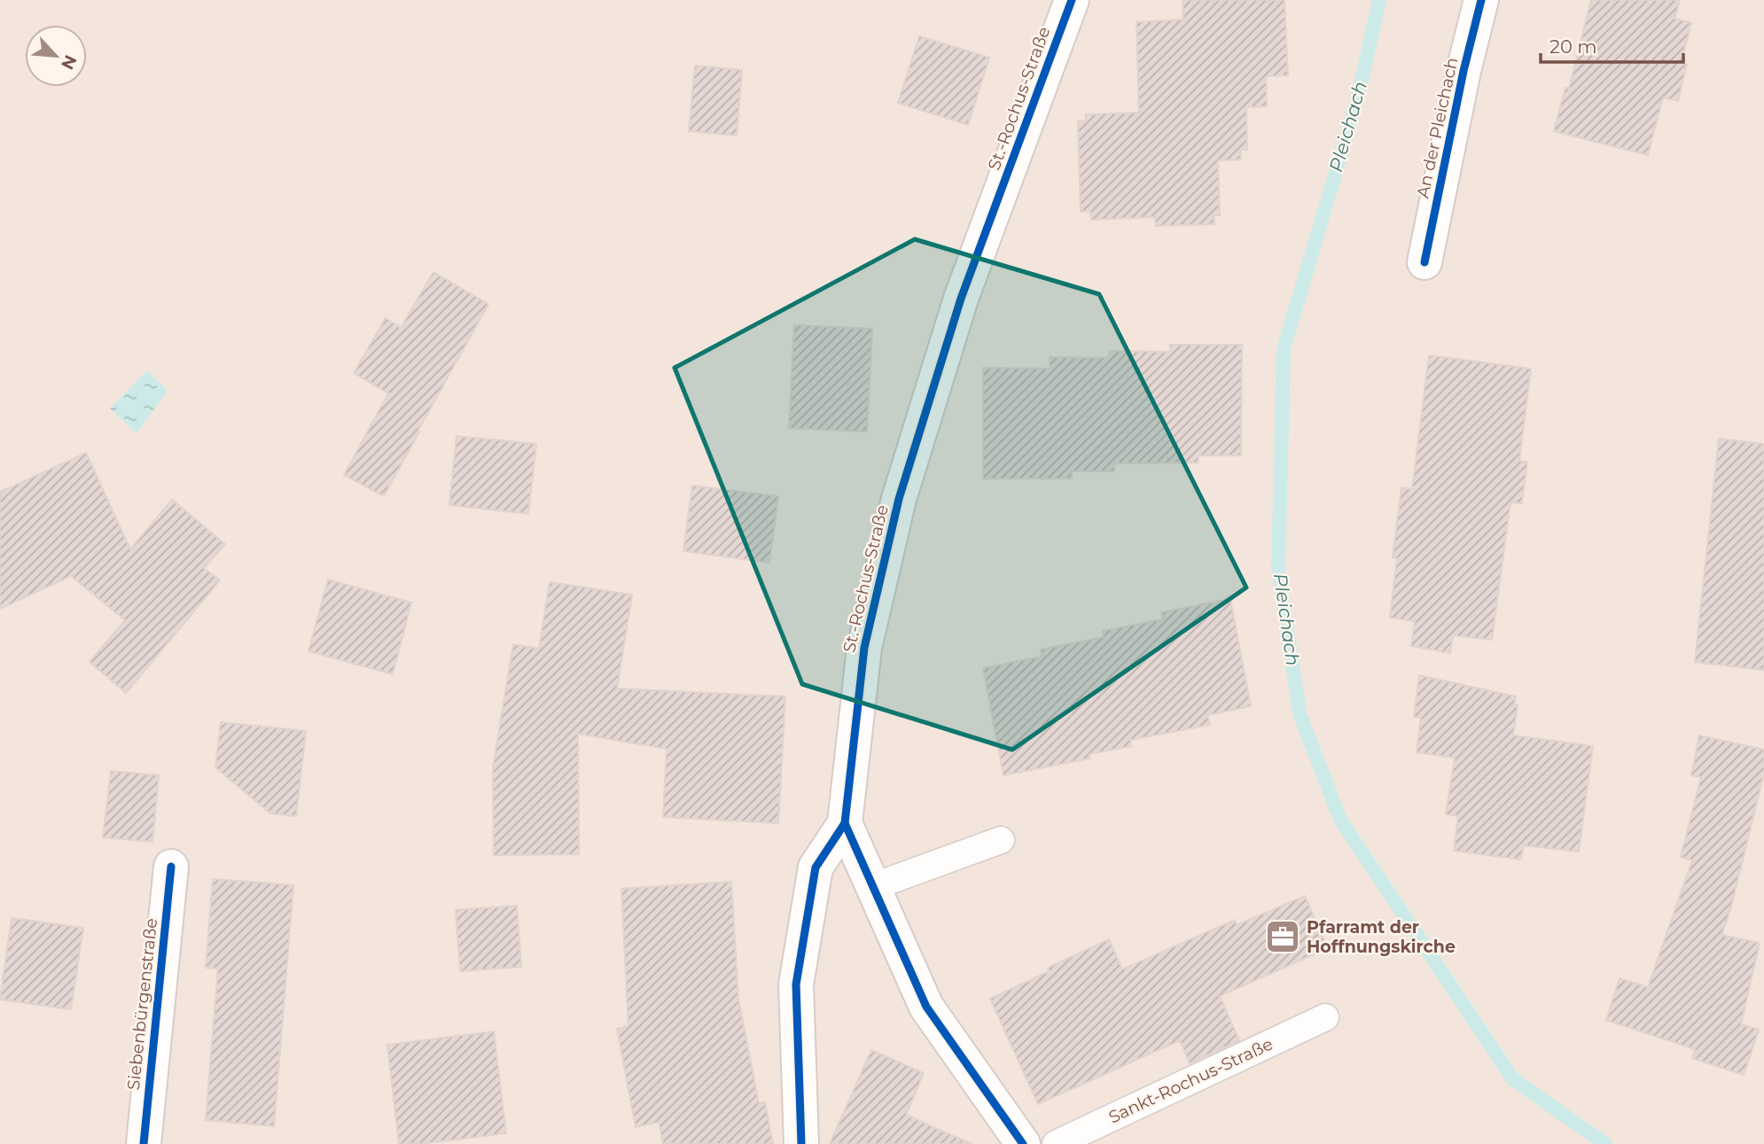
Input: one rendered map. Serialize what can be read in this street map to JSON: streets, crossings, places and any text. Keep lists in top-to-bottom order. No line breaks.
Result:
{"streets":{"street":["St.-Rochus-Straße","An der Pleichach","Siebenbürgenstraße"],"lane":["Sankt-Rochus-Straße"]},"water":["Pleichach"],"places":{"office":["Pfarramt der Hoffnungskirche"]},"scale_bar":"20 m","north":"bottom right"}
